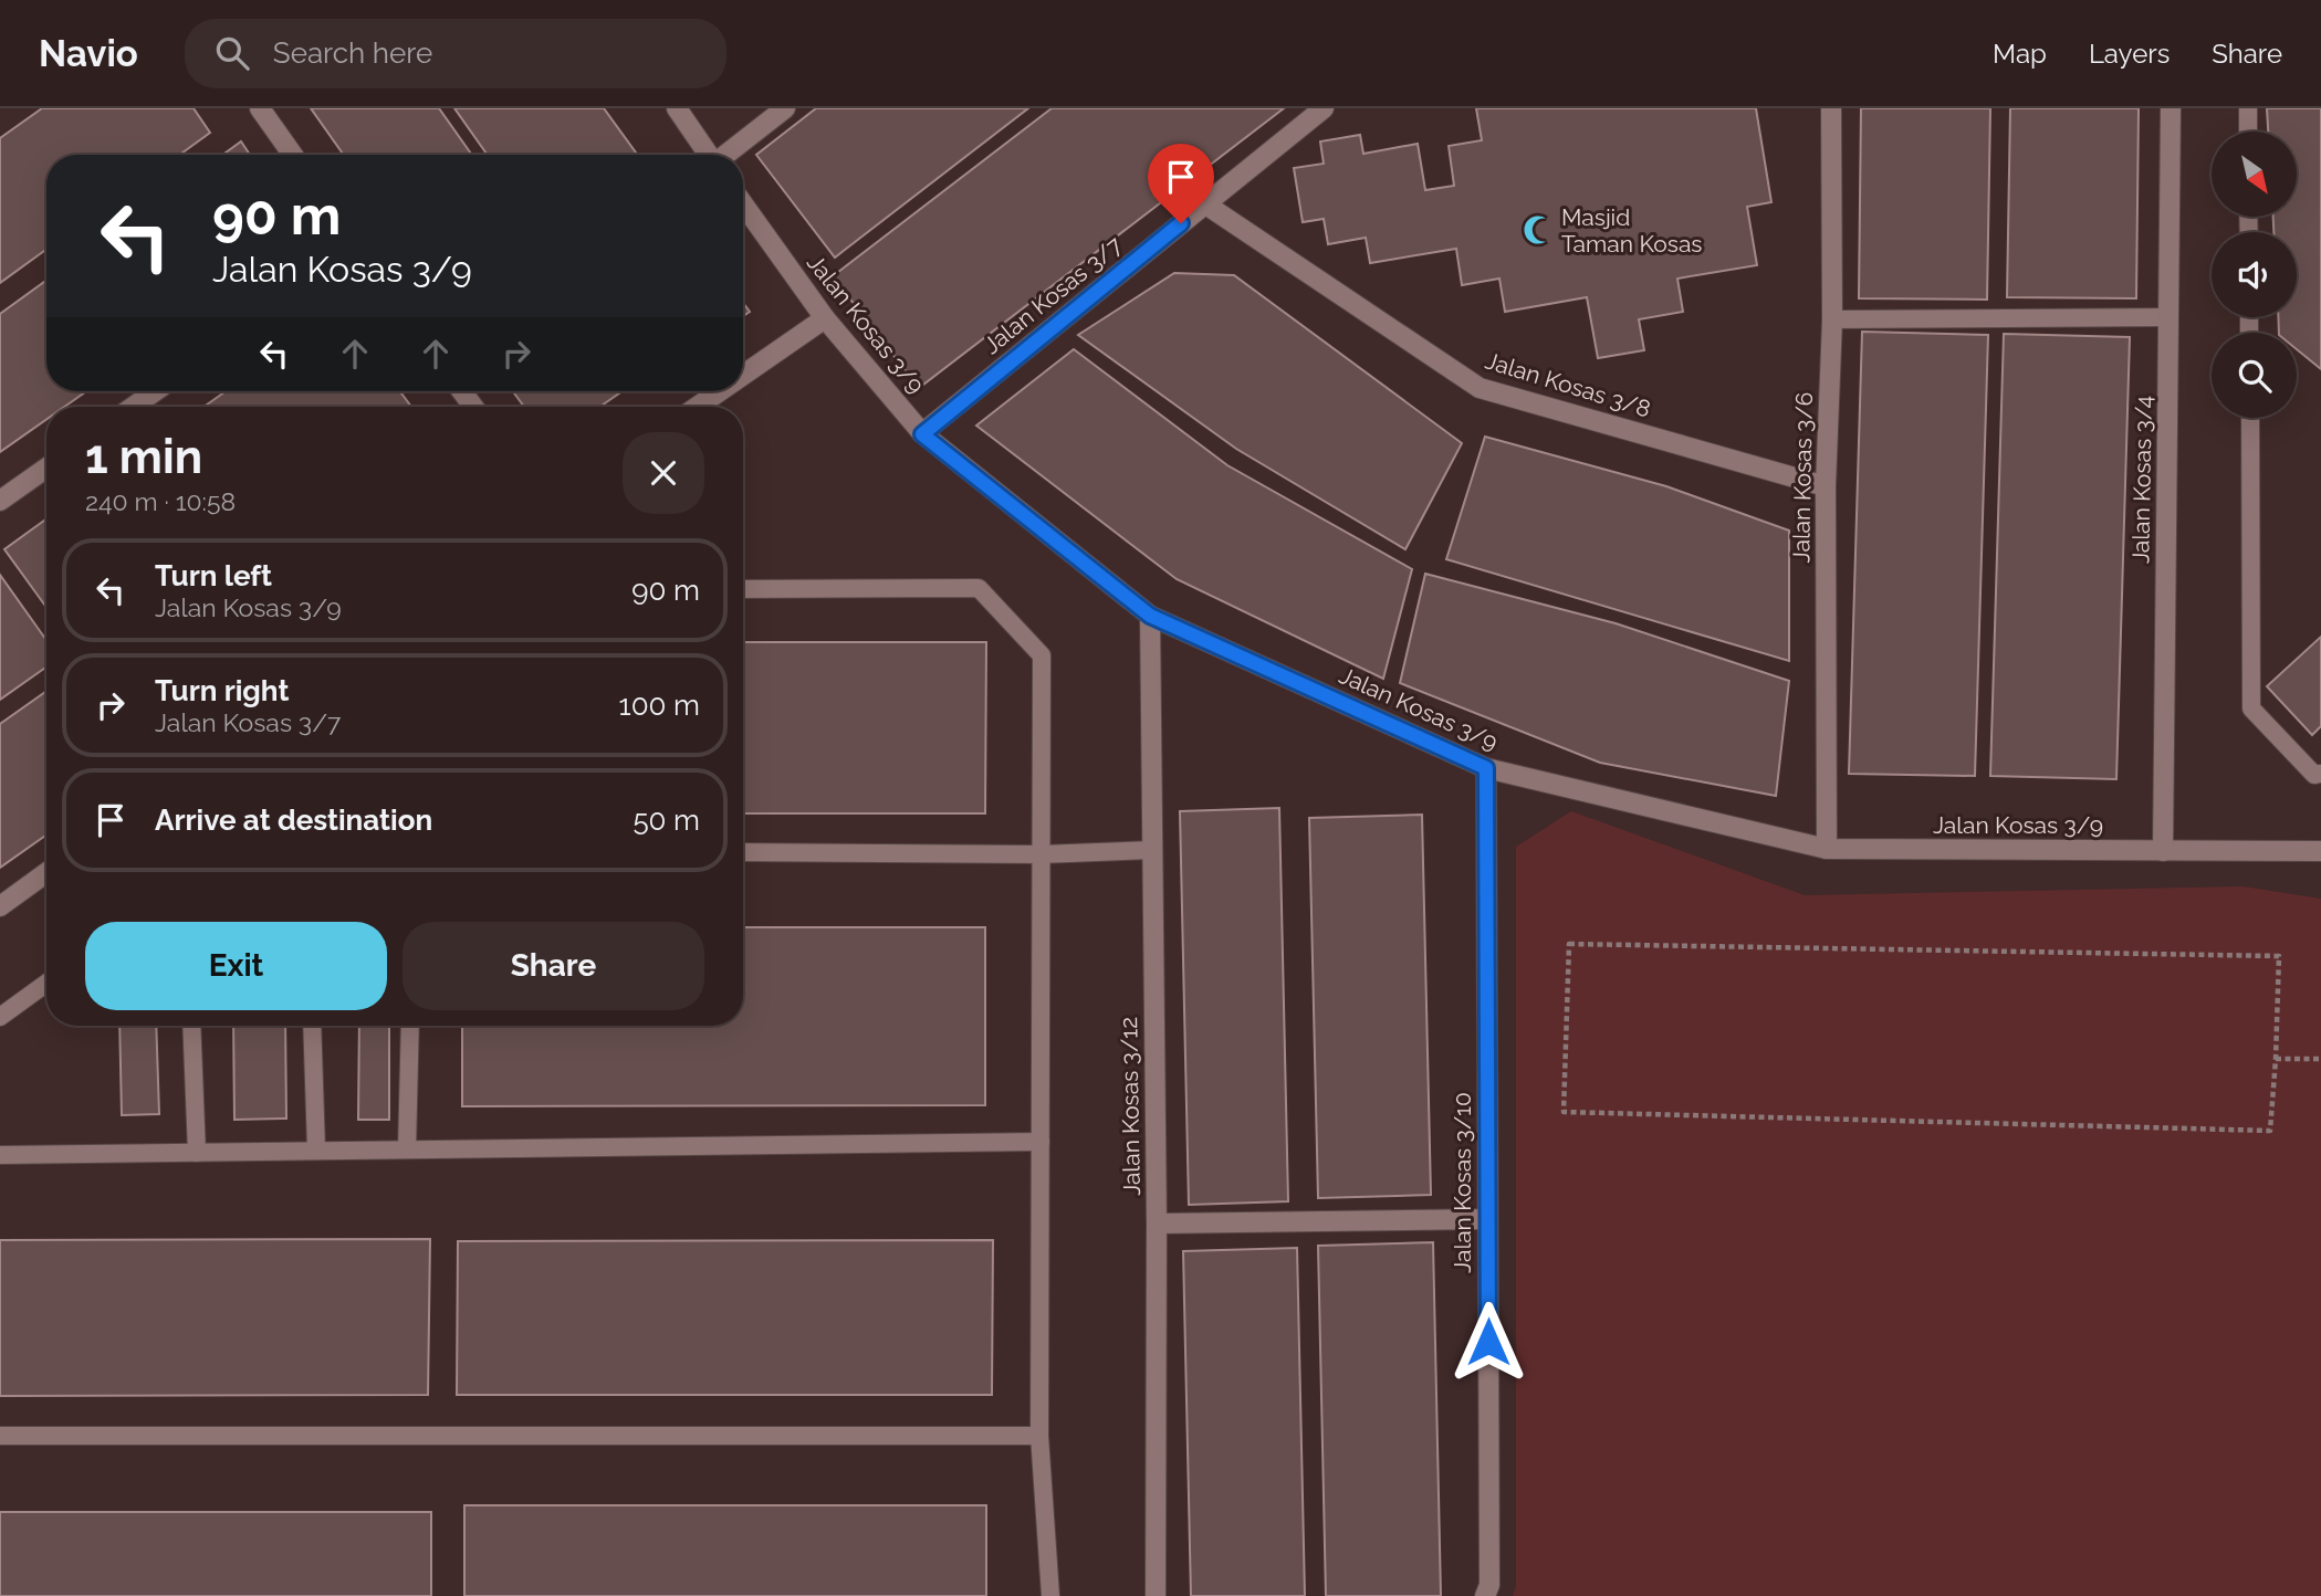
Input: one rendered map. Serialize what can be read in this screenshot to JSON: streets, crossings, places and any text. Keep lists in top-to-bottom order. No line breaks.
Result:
{"streets":{"street":["Jalan Kosas 3/7","Jalan Kosas 3/9","Jalan Kosas 3/8","Jalan Kosas 3/6","Jalan Kosas 3/4","Jalan Kosas 3/12","Jalan Kosas 3/10"]},"crossings":[["Jalan Kosas 3/7","Jalan Kosas 3/9"],["Jalan Kosas 3/7","Jalan Kosas 3/8"],["Jalan Kosas 3/9","Jalan Kosas 3/6"],["Jalan Kosas 3/9","Jalan Kosas 3/4"],["Jalan Kosas 3/9","Jalan Kosas 3/12"],["Jalan Kosas 3/9","Jalan Kosas 3/10"],["Jalan Kosas 3/8","Jalan Kosas 3/6"]],"places":{"mosque":["Masjid Taman Kosas"]},"north":"bottom right","page":{"header":"Navio","search":"Search here","nav":["Map","Layers","Share"],"turn":["90 m","Jalan Kosas 3/9"],"heading":["1 min","240 m · 10:58"],"list":[{"name":"Turn left","note":"Jalan Kosas 3/9","value":"90 m"},{"name":"Turn right","note":"Jalan Kosas 3/7","value":"100 m"},{"name":"Arrive at destination","value":"50 m"}],"buttons":["Exit","Share"]}}
